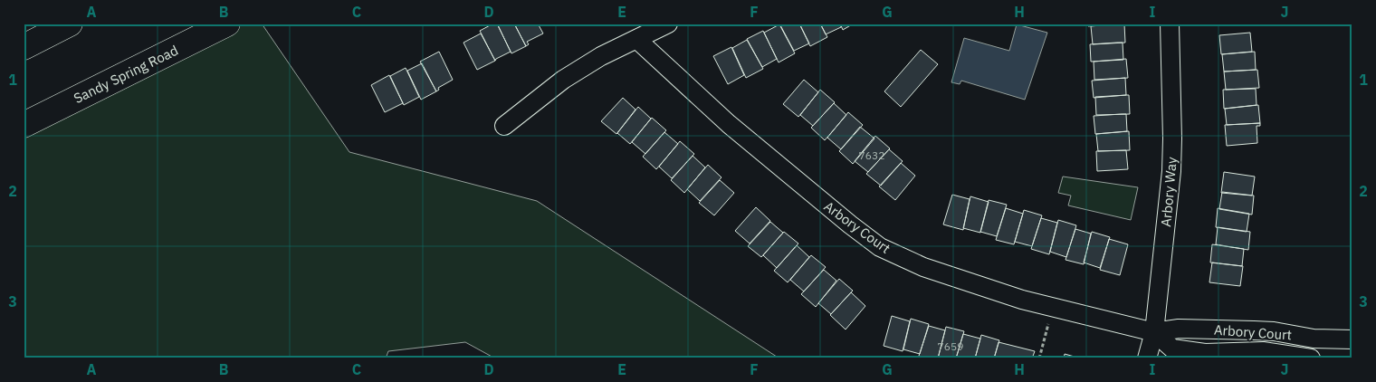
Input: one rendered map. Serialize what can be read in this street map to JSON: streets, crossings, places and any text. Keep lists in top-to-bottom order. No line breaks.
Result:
{"streets":{"main road":["Sandy Spring Road"],"street":["Arbory Way","Arbory Court"]},"crossings":[["Arbory Way","Arbory Court"]],"house_numbers":["7632","7659"],"grid":{"columns":["A","B","C","D","E","F","G","H","I","J"],"rows":["1","2","3"]}}
